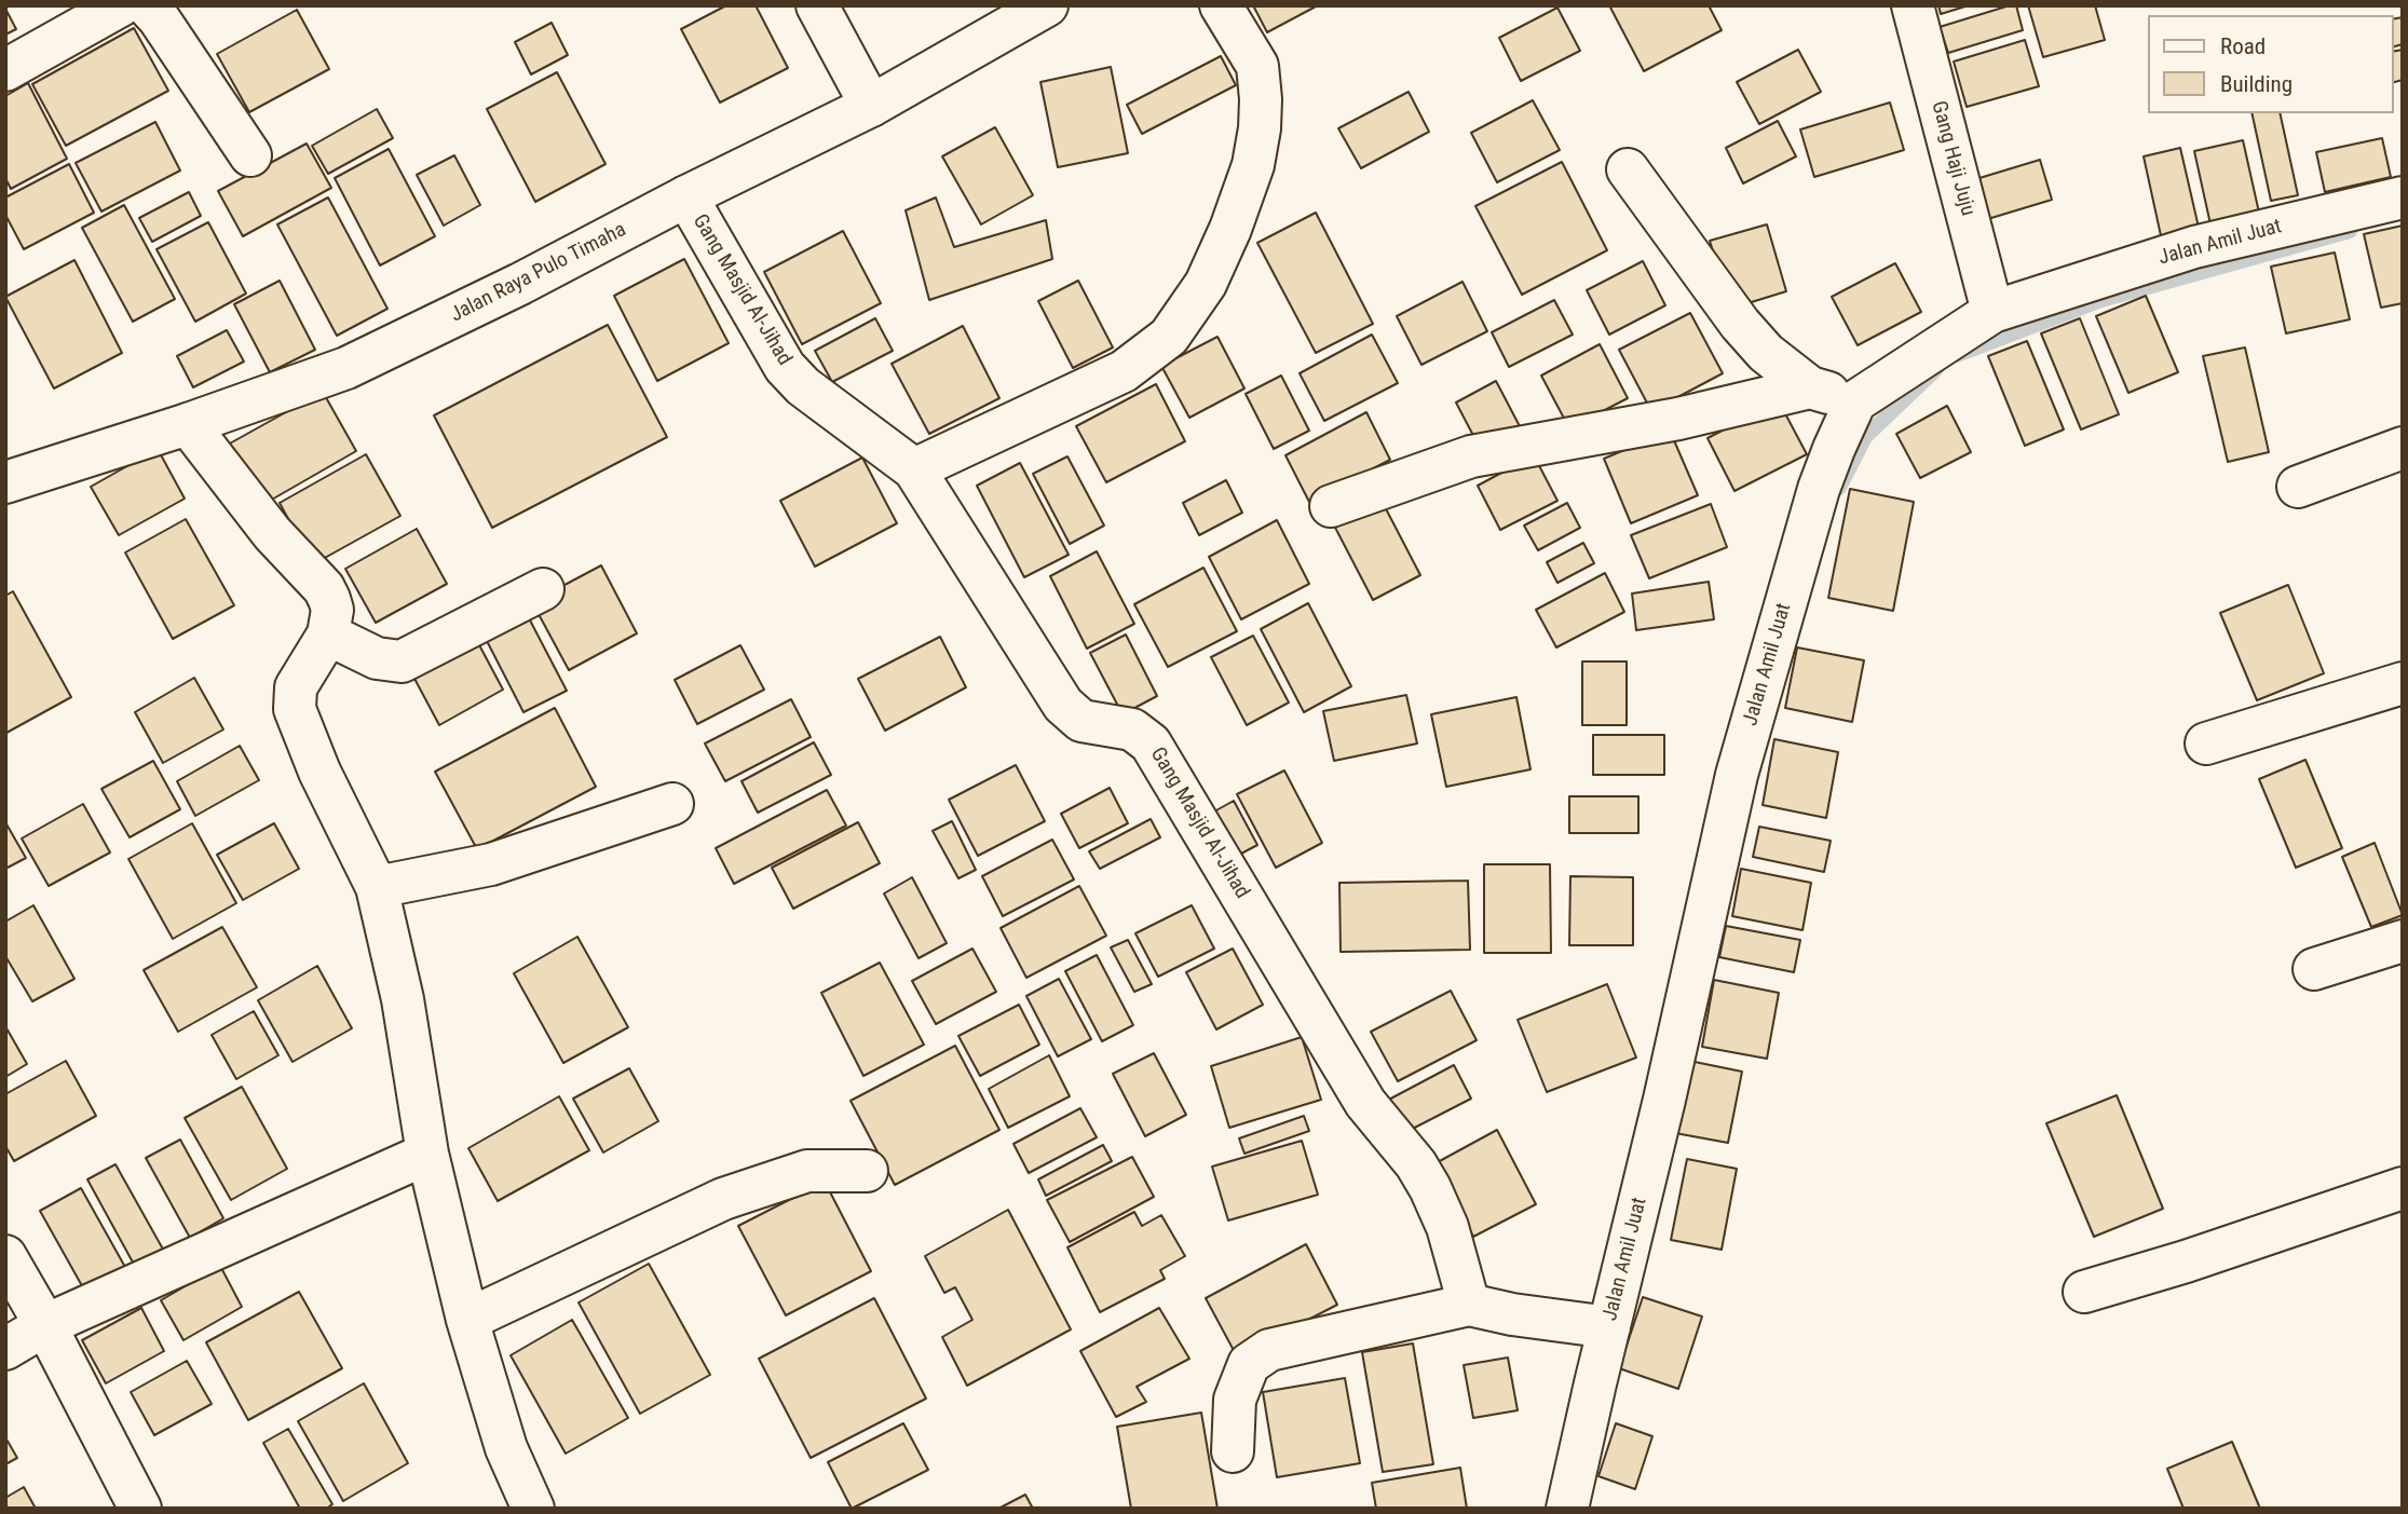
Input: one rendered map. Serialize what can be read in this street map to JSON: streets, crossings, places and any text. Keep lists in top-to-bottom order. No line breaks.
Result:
{"streets":{"street":["Gang Haji Juju","Jalan Amil Juat","Jalan Raya Pulo Timaha","Gang Masjid Al-Jihad"]},"crossings":[["Gang Haji Juju","Jalan Amil Juat"],["Jalan Raya Pulo Timaha","Gang Masjid Al-Jihad"]],"legend":["Road","Building"]}
